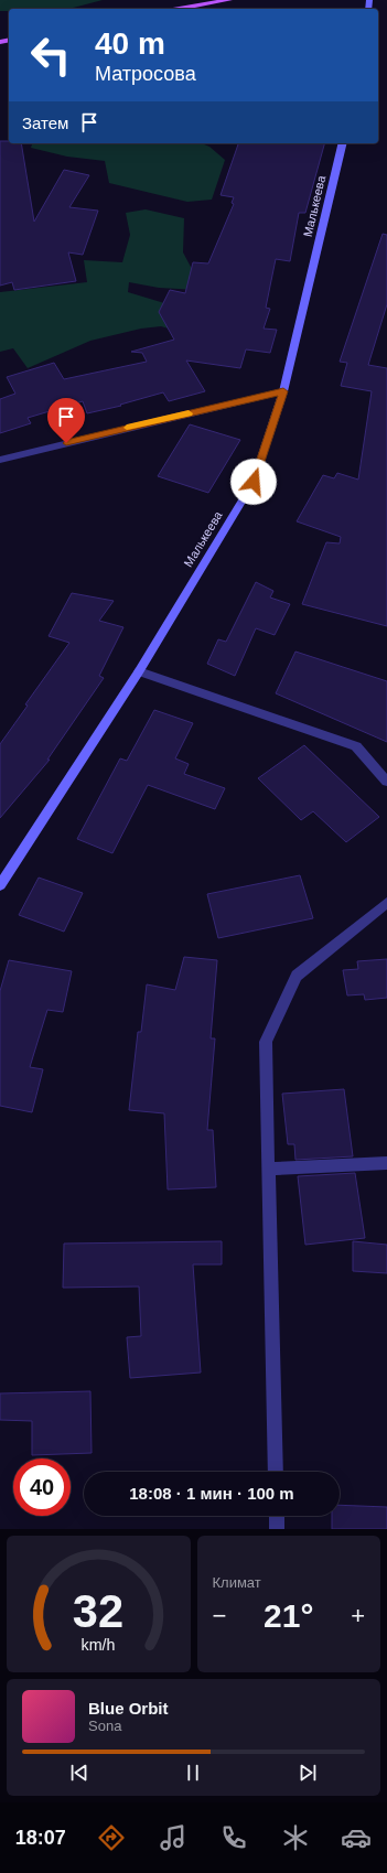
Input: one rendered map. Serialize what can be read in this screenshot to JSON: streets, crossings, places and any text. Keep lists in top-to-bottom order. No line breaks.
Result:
{"streets":{"street":["Малькеева"]},"page":{"turn":["40 m","Матросова"],"then":"Затем","limit":"40","trip":"18:08 · 1 мин · 100 m","tile":"Климат","heat":["−","21°","+"],"song":["Blue Orbit","Sona"],"tabs":"18:07","gauge":["32","km/h"]}}
